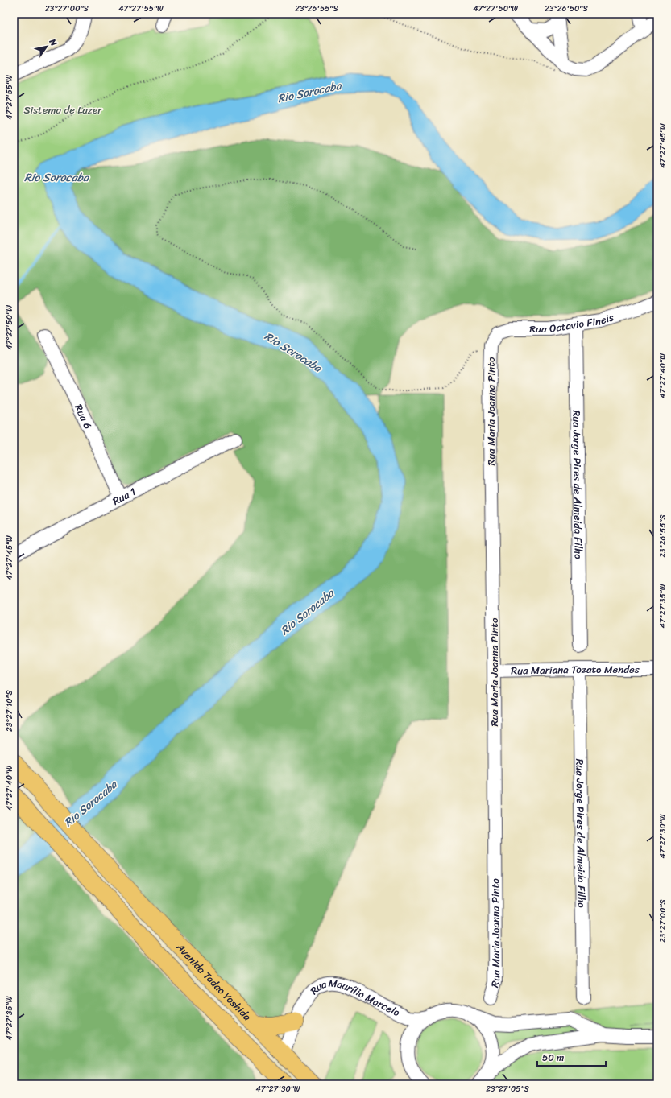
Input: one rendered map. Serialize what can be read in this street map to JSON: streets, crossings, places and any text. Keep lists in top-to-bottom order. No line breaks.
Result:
{"streets":{"main road":["Avenida Tadao Yoshida"],"street":["Rua Octavio Fineis","Rua Maria Joanna Pinto","Rua 6","Rua Jorge Pires de Almeida Filho","Rua 1","Rua Mariana Tozato Mendes","Rua Maurílio Marcelo"]},"crossings":[["Rua Octavio Fineis","Rua Maria Joanna Pinto"],["Rua Octavio Fineis","Rua Jorge Pires de Almeida Filho"],["Rua Maria Joanna Pinto","Rua Mariana Tozato Mendes"],["Rua 6","Rua 1"],["Rua Jorge Pires de Almeida Filho","Rua Mariana Tozato Mendes"],["Avenida Tadao Yoshida","Rua Maurílio Marcelo"]],"water":["Rio Sorocaba"],"parks":["Sistema de Lazer"],"scale_bar":"50 m","north":"top right","coordinates":["23°27'00\"S","47°27'55\"W","23°26'55\"S","47°27'50\"W","23°26'50\"S","47°27'45\"W","47°27'40\"W","47°27'35\"W","23°27'10\"S","47°27'30\"W","23°27'05\"S"]}
